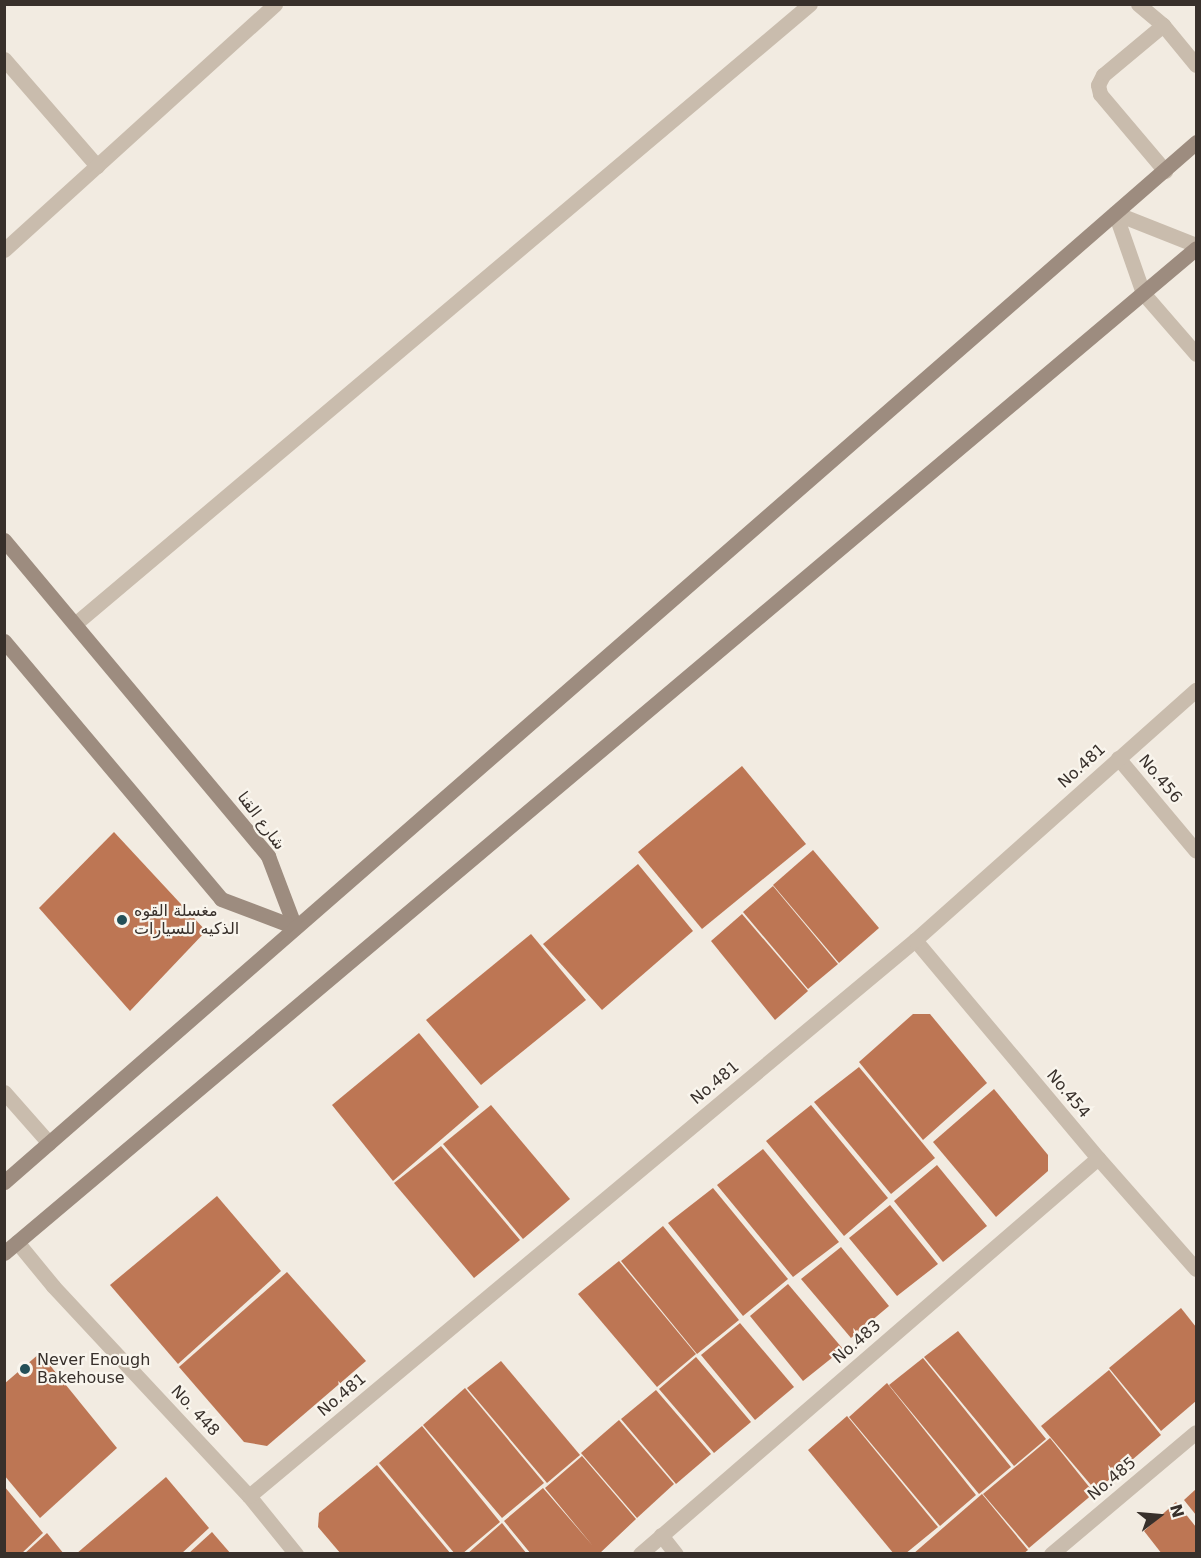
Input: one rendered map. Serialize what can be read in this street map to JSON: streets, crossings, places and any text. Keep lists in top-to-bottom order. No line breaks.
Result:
{"streets":{"street":["No.481","No.456","شارع القنا","No.454","No.483","No. 448","No.485"]},"crossings":[["No.481","No.456"],["No.481","No.454"],["No.481","No. 448"],["No.454","No.483"]],"places":["مغسلة القوه الذكيه للسيارات","Never Enough Bakehouse"],"north":"right"}
